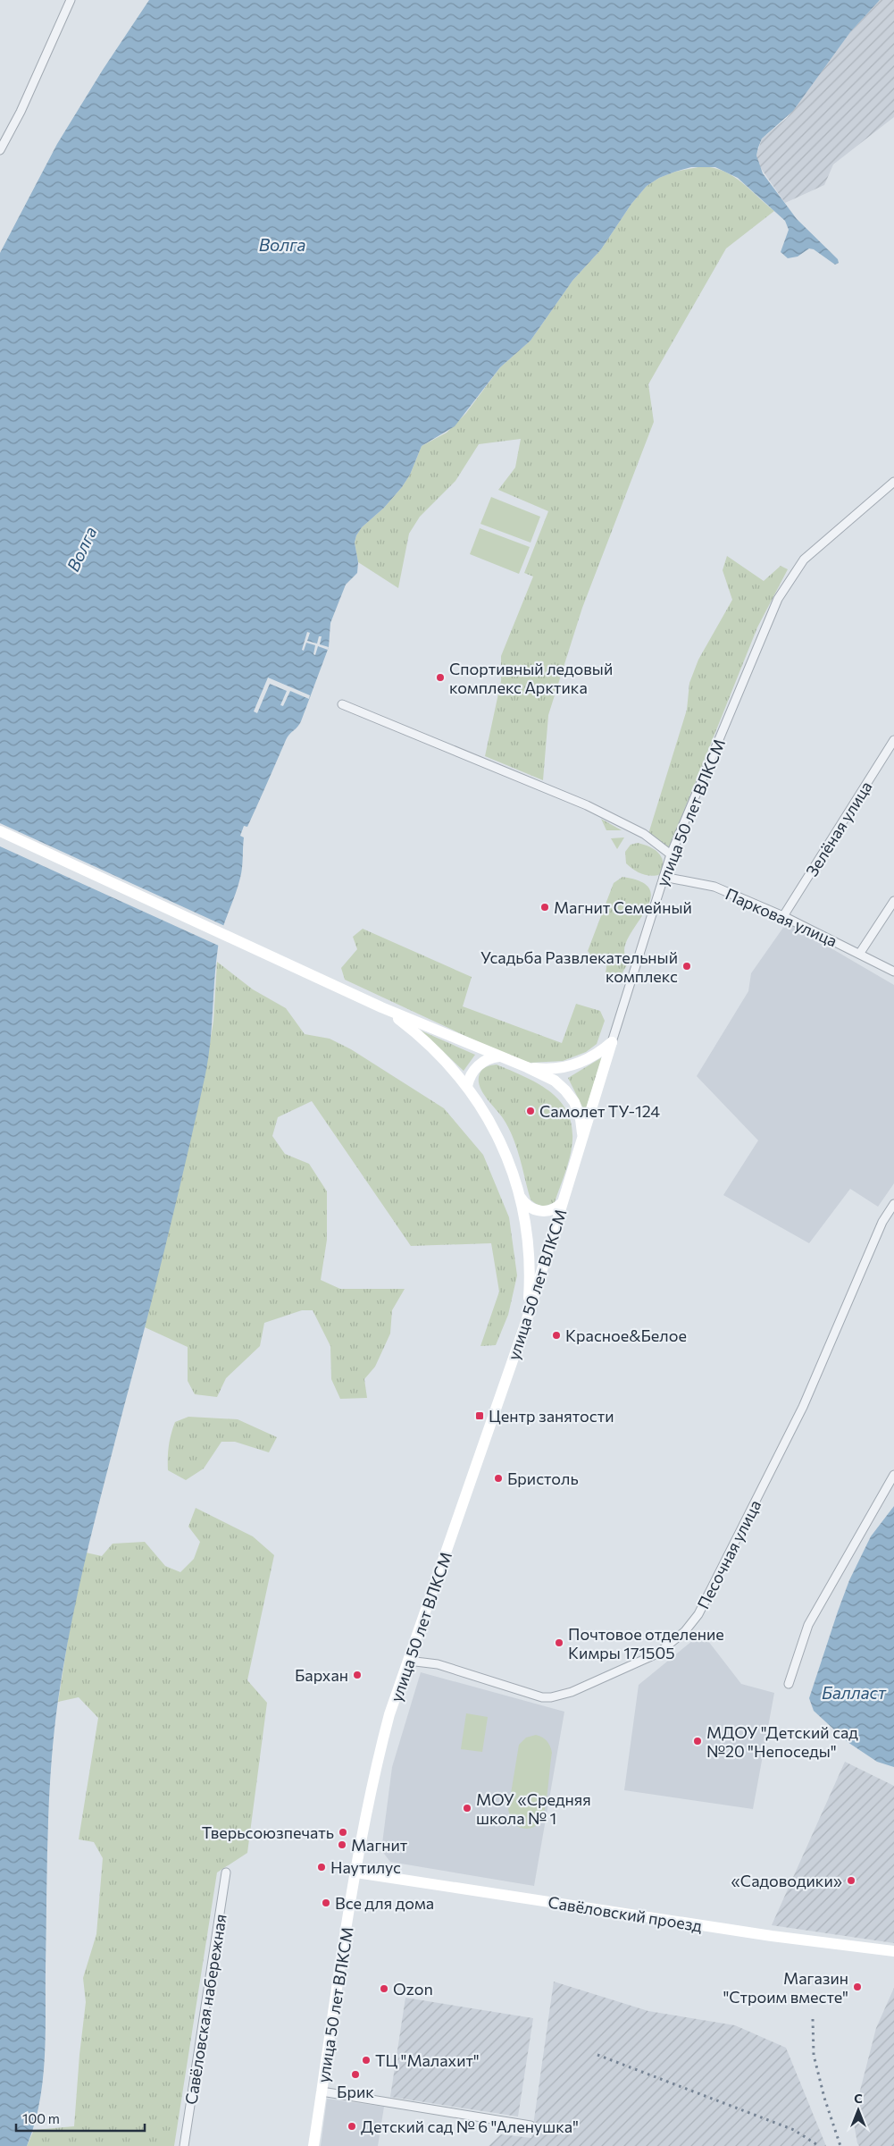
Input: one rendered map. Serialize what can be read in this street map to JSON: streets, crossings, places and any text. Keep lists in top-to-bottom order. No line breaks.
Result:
{"streets":{"main road":["улица 50 лет ВЛКСМ","Савёловский проезд"],"street":["Зелёная улица","Парковая улица","Песочная улица","Савёловская набережная"]},"crossings":[["улица 50 лет ВЛКСМ","Парковая улица"],["улица 50 лет ВЛКСМ","Песочная улица"],["улица 50 лет ВЛКСМ","Савёловский проезд"],["Зелёная улица","Парковая улица"]],"water":["Волга","Балласт"],"places":{"other":["Спортивный ледовый комплекс Арктика","Магнит Семейный","Усадьба Развлекательный комплекс","Самолет ТУ-124","Красное&Белое","Бристоль","Почтовое отделение Кимры 171505","Бархан","МДОУ \"Детский сад №20 \"Непоседы\"","МОУ «Средняя школа № 1","Тверьсоюзпечать","Магнит","Наутилус","«Садоводики»","Все для дома","Магазин \"Строим вместе\"","Ozon","ТЦ \"Малахит\"","Брик","Детский сад № 6 \"Аленушка\""],"transit":["Центр занятости"]},"scale_bar":"100 m","north":"top"}
